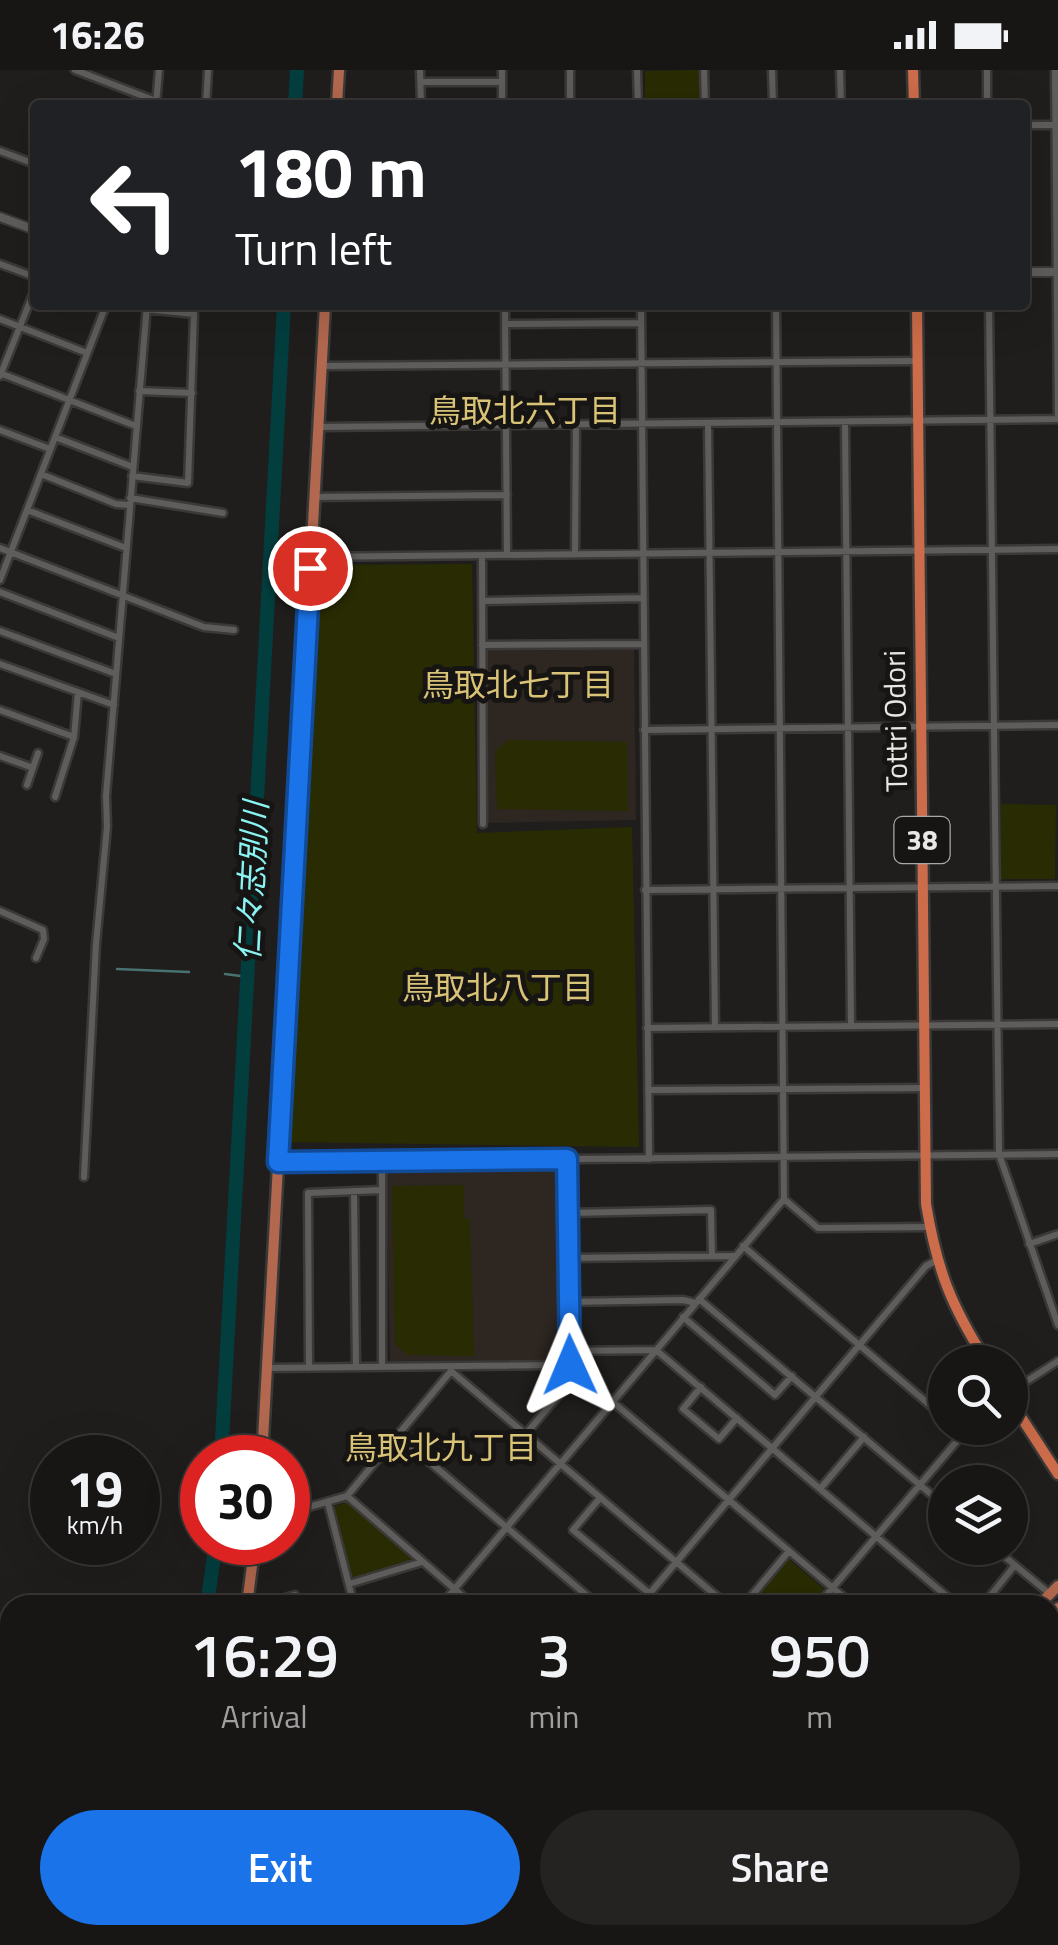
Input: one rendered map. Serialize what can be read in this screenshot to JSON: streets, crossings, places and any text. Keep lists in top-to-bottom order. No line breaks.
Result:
{"streets":{"highway":["Tottri Odori","38"]},"districts":["鳥取北六丁目","鳥取北七丁目","鳥取北八丁目","鳥取北九丁目"],"water":["仁々志別川"],"page":{"status":"16:26","turn":["180 m","Turn left"],"speed":"19 km/h","limit":"30","eta":["16:29","Arrival","3","min","950","m"],"buttons":["Exit","Share"]}}
